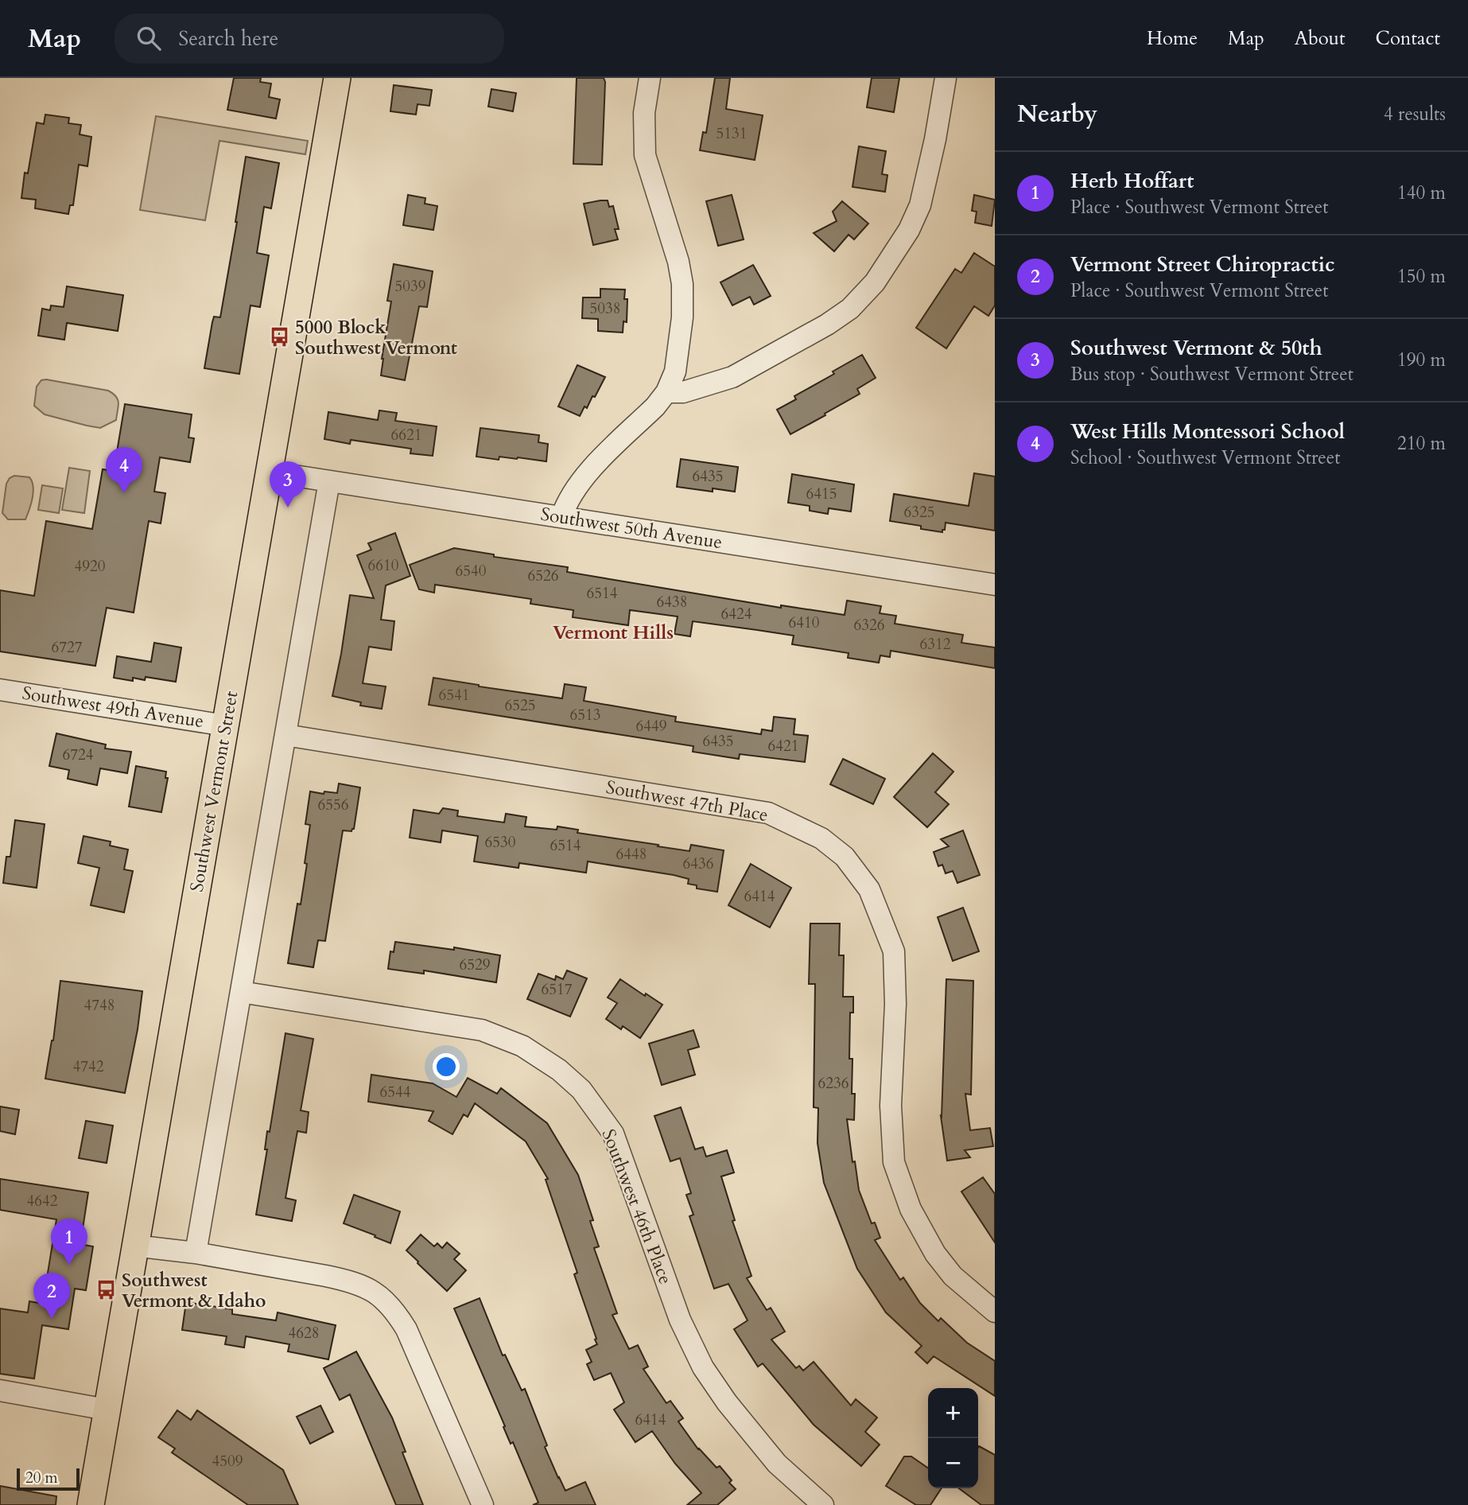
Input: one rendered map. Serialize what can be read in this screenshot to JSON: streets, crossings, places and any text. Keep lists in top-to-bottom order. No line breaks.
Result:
{"streets":{"main road":["Southwest Vermont Street"],"street":["Southwest 50th Avenue","Southwest 49th Avenue","Southwest 47th Place","Southwest 46th Place"]},"crossings":[["Southwest 50th Avenue","Southwest Vermont Street"],["Southwest 49th Avenue","Southwest Vermont Street"]],"districts":["Vermont Hills"],"places":{"bus stop":["5000 Block Southwest Vermont","Southwest Vermont & Idaho"]},"house_numbers":["5131","5039","5038","6621","6435","6415","6325","6610","4920","6540","6526","6514","6438","6424","6410","6326","6312","6727","6541","6525","6513","6449","6435","6421","6724","6556","6530","6514","6448","6436","6414","6529","6517","4748","4742","6236","6544","4642","4628","6414","4509"],"scale_bar":"20 m","page":{"header":"Map","search":"Search here","nav":["Home","Map","About","Contact"],"heading":["Nearby","4 results"],"list":[{"mark":"1","name":"Herb Hoffart","note":"Place · Southwest Vermont Street","value":"140 m"},{"mark":"2","name":"Vermont Street Chiropractic","note":"Place · Southwest Vermont Street","value":"150 m"},{"mark":"3","name":"Southwest Vermont & 50th","note":"Bus stop · Southwest Vermont Street","value":"190 m"},{"mark":"4","name":"West Hills Montessori School","note":"School · Southwest Vermont Street","value":"210 m"}],"pins":["4","3","1","2"],"map_buttons":["+","−"],"scale":"20 m"}}
